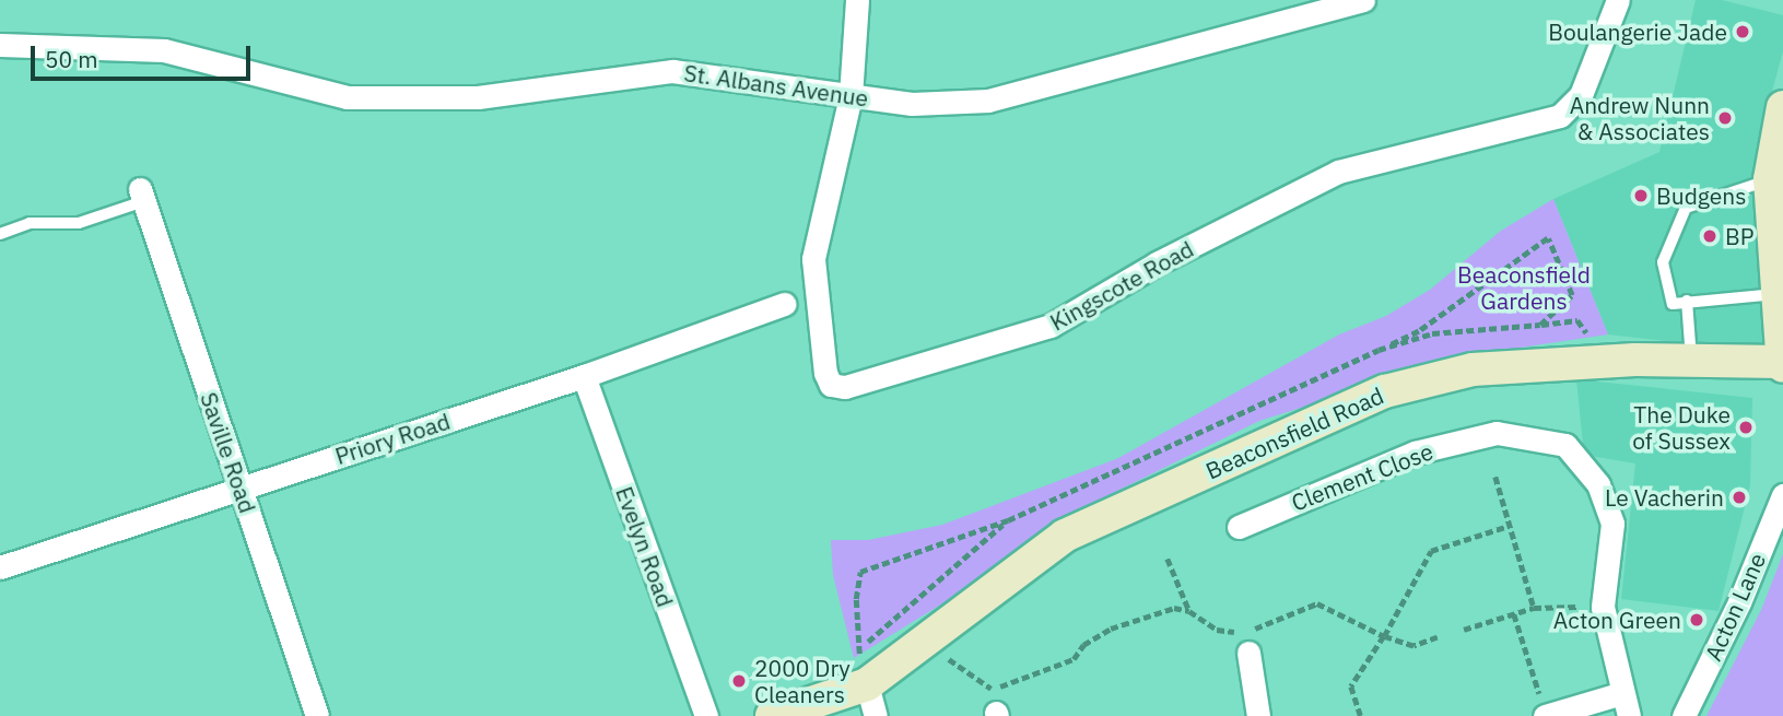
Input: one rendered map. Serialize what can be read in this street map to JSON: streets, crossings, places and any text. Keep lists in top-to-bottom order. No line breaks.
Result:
{"streets":{"main road":["Beaconsfield Road"],"street":["St. Albans Avenue","Kingscote Road","Priory Road","Saville Road","Clement Close","Evelyn Road","Acton Lane"]},"crossings":[["St. Albans Avenue","Kingscote Road"],["Priory Road","Saville Road"],["Priory Road","Evelyn Road"]],"parks":["Beaconsfield Gardens"],"places":["Boulangerie Jade","Andrew Nunn & Associates","Budgens","BP","The Duke of Sussex","Le Vacherin","Acton Green","2000 Dry Cleaners"],"scale_bar":"50 m"}
